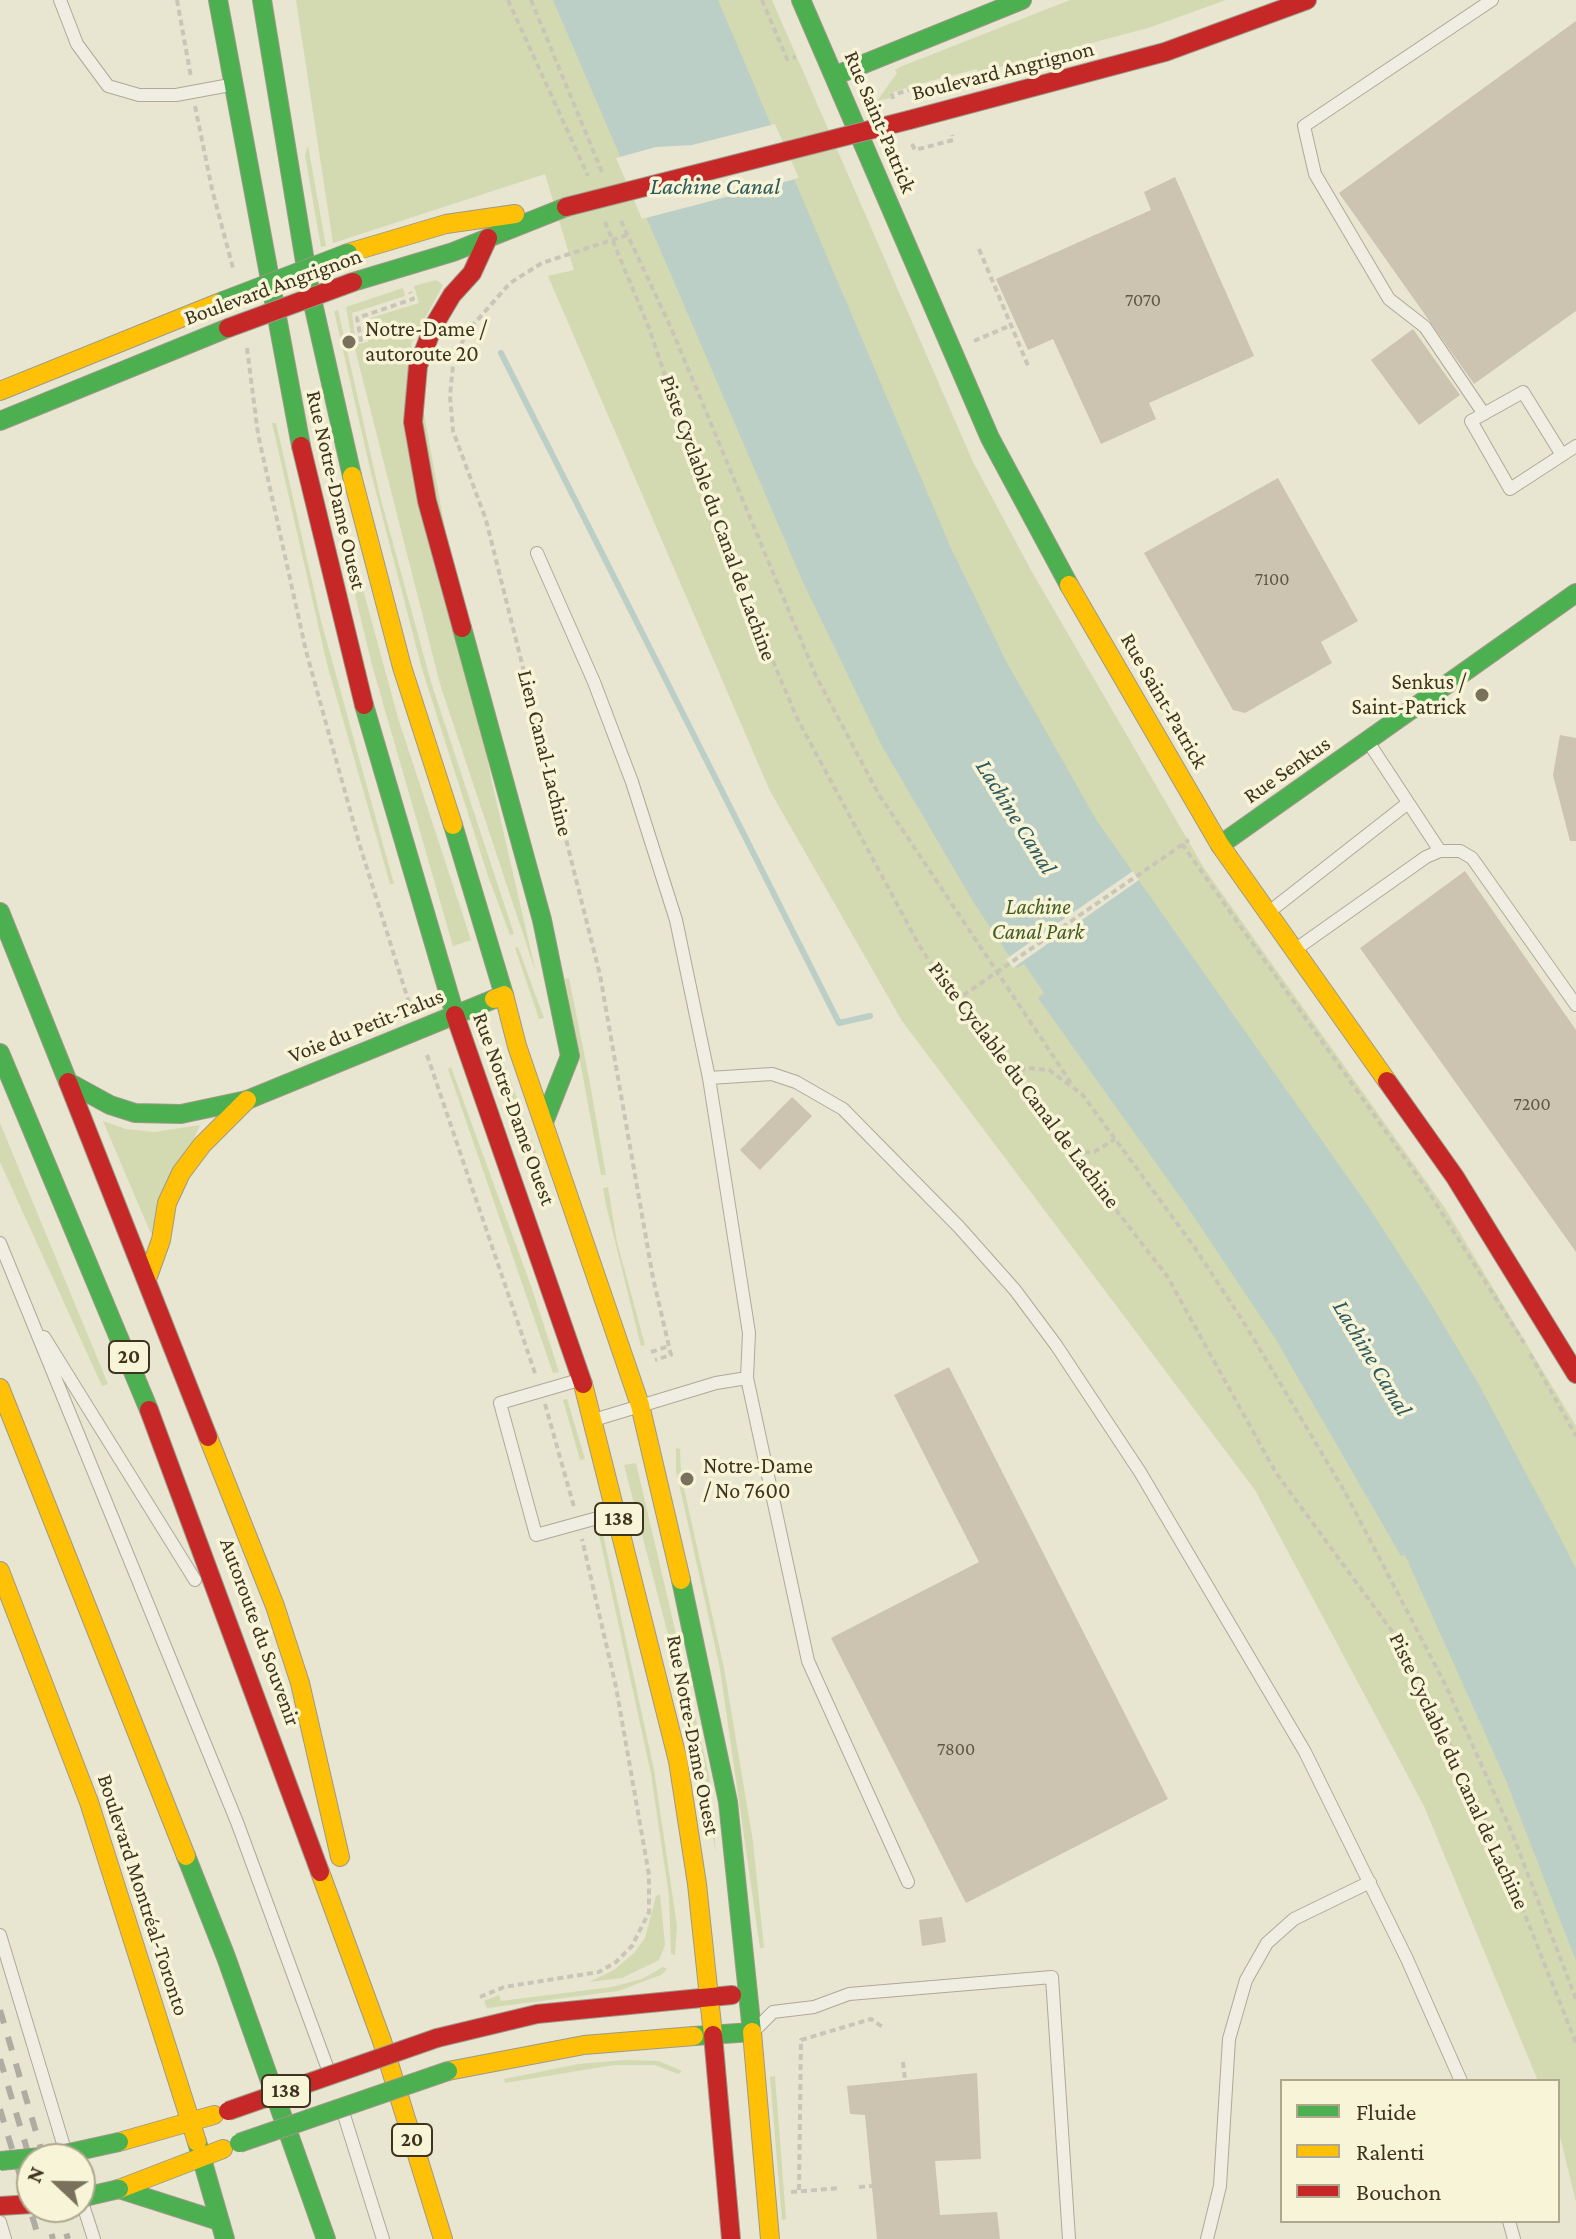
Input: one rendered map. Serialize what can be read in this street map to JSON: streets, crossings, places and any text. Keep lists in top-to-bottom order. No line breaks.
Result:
{"streets":{"main road":["Boulevard Angrignon","Rue Saint-Patrick","Rue Notre-Dame Ouest","Rue Senkus","Voie du Petit-Talus","20","138","Autoroute du Souvenir","Boulevard Montréal-Toronto"],"path":["Piste Cyclable du Canal de Lachine","Lien Canal-Lachine"]},"crossings":[["Rue Saint-Patrick","Rue Senkus"],["Rue Notre-Dame Ouest","Voie du Petit-Talus"],["Rue Notre-Dame Ouest","138"],["Piste Cyclable du Canal de Lachine","Lien Canal-Lachine"],["138","Boulevard Montréal-Toronto"]],"water":["Lachine Canal"],"parks":["Lachine Canal Park"],"places":["Notre-Dame / autoroute 20","Senkus / Saint-Patrick","Notre-Dame / No 7600"],"house_numbers":["7070","7100","7200","7800"],"legend":["Fluide","Ralenti","Bouchon"],"north":"left"}
